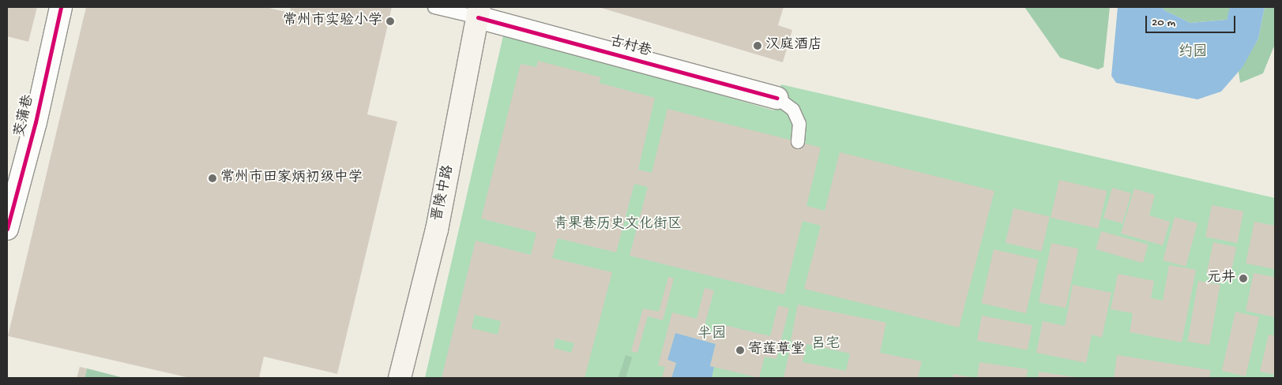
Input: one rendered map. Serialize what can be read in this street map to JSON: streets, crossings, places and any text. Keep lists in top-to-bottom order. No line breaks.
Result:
{"streets":{"main road":["晋陵中路"],"street":["古村巷","茭蒲巷"]},"crossings":[["古村巷","晋陵中路"]],"parks":["约园","青果巷历史文化街区","半园","吕宅"],"places":["常州市实验小学","汉庭酒店","常州市田家炳初级中学","元井","寄莲草堂"],"scale_bar":"20 m"}
